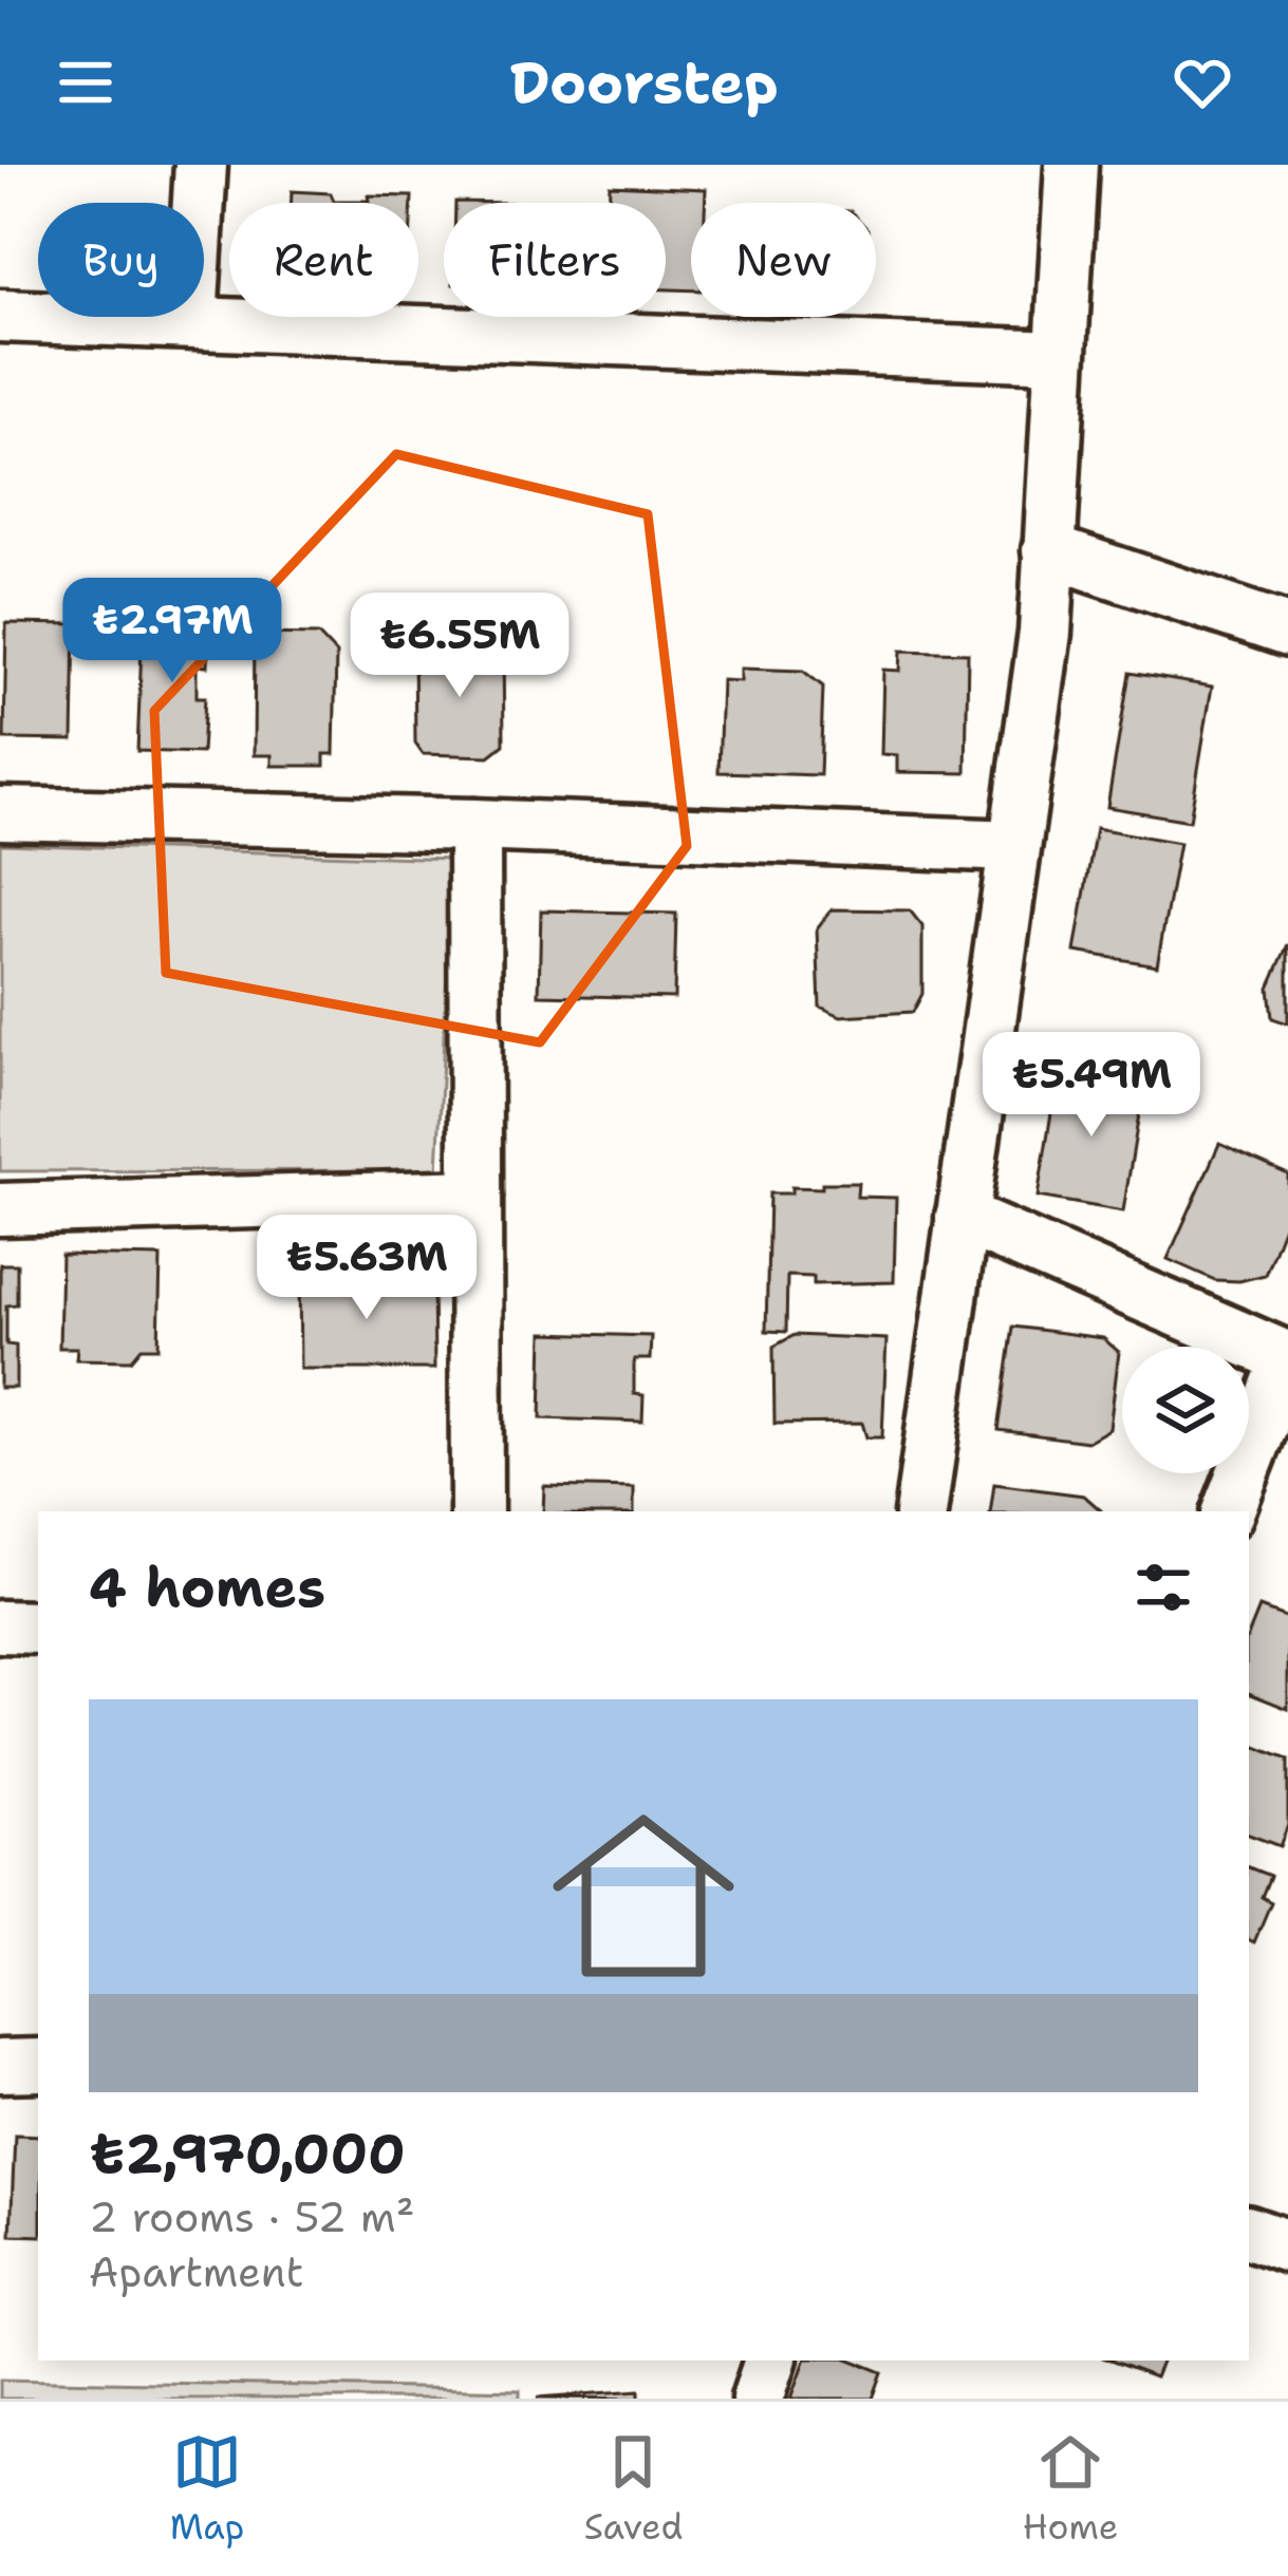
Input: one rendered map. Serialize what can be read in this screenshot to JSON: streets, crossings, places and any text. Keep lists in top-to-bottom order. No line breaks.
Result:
{"page":{"header":"Doorstep","chip":["Buy","Rent","Filters","New"],"price":["₺2.97M","₺6.55M","₺5.49M","₺5.63M"],"heading":"4 homes","list":[{"name":"₺2,970,000","note":"2 rooms · 52 m² · Apartment"}],"tabs":["Map","Saved","Home"]}}
